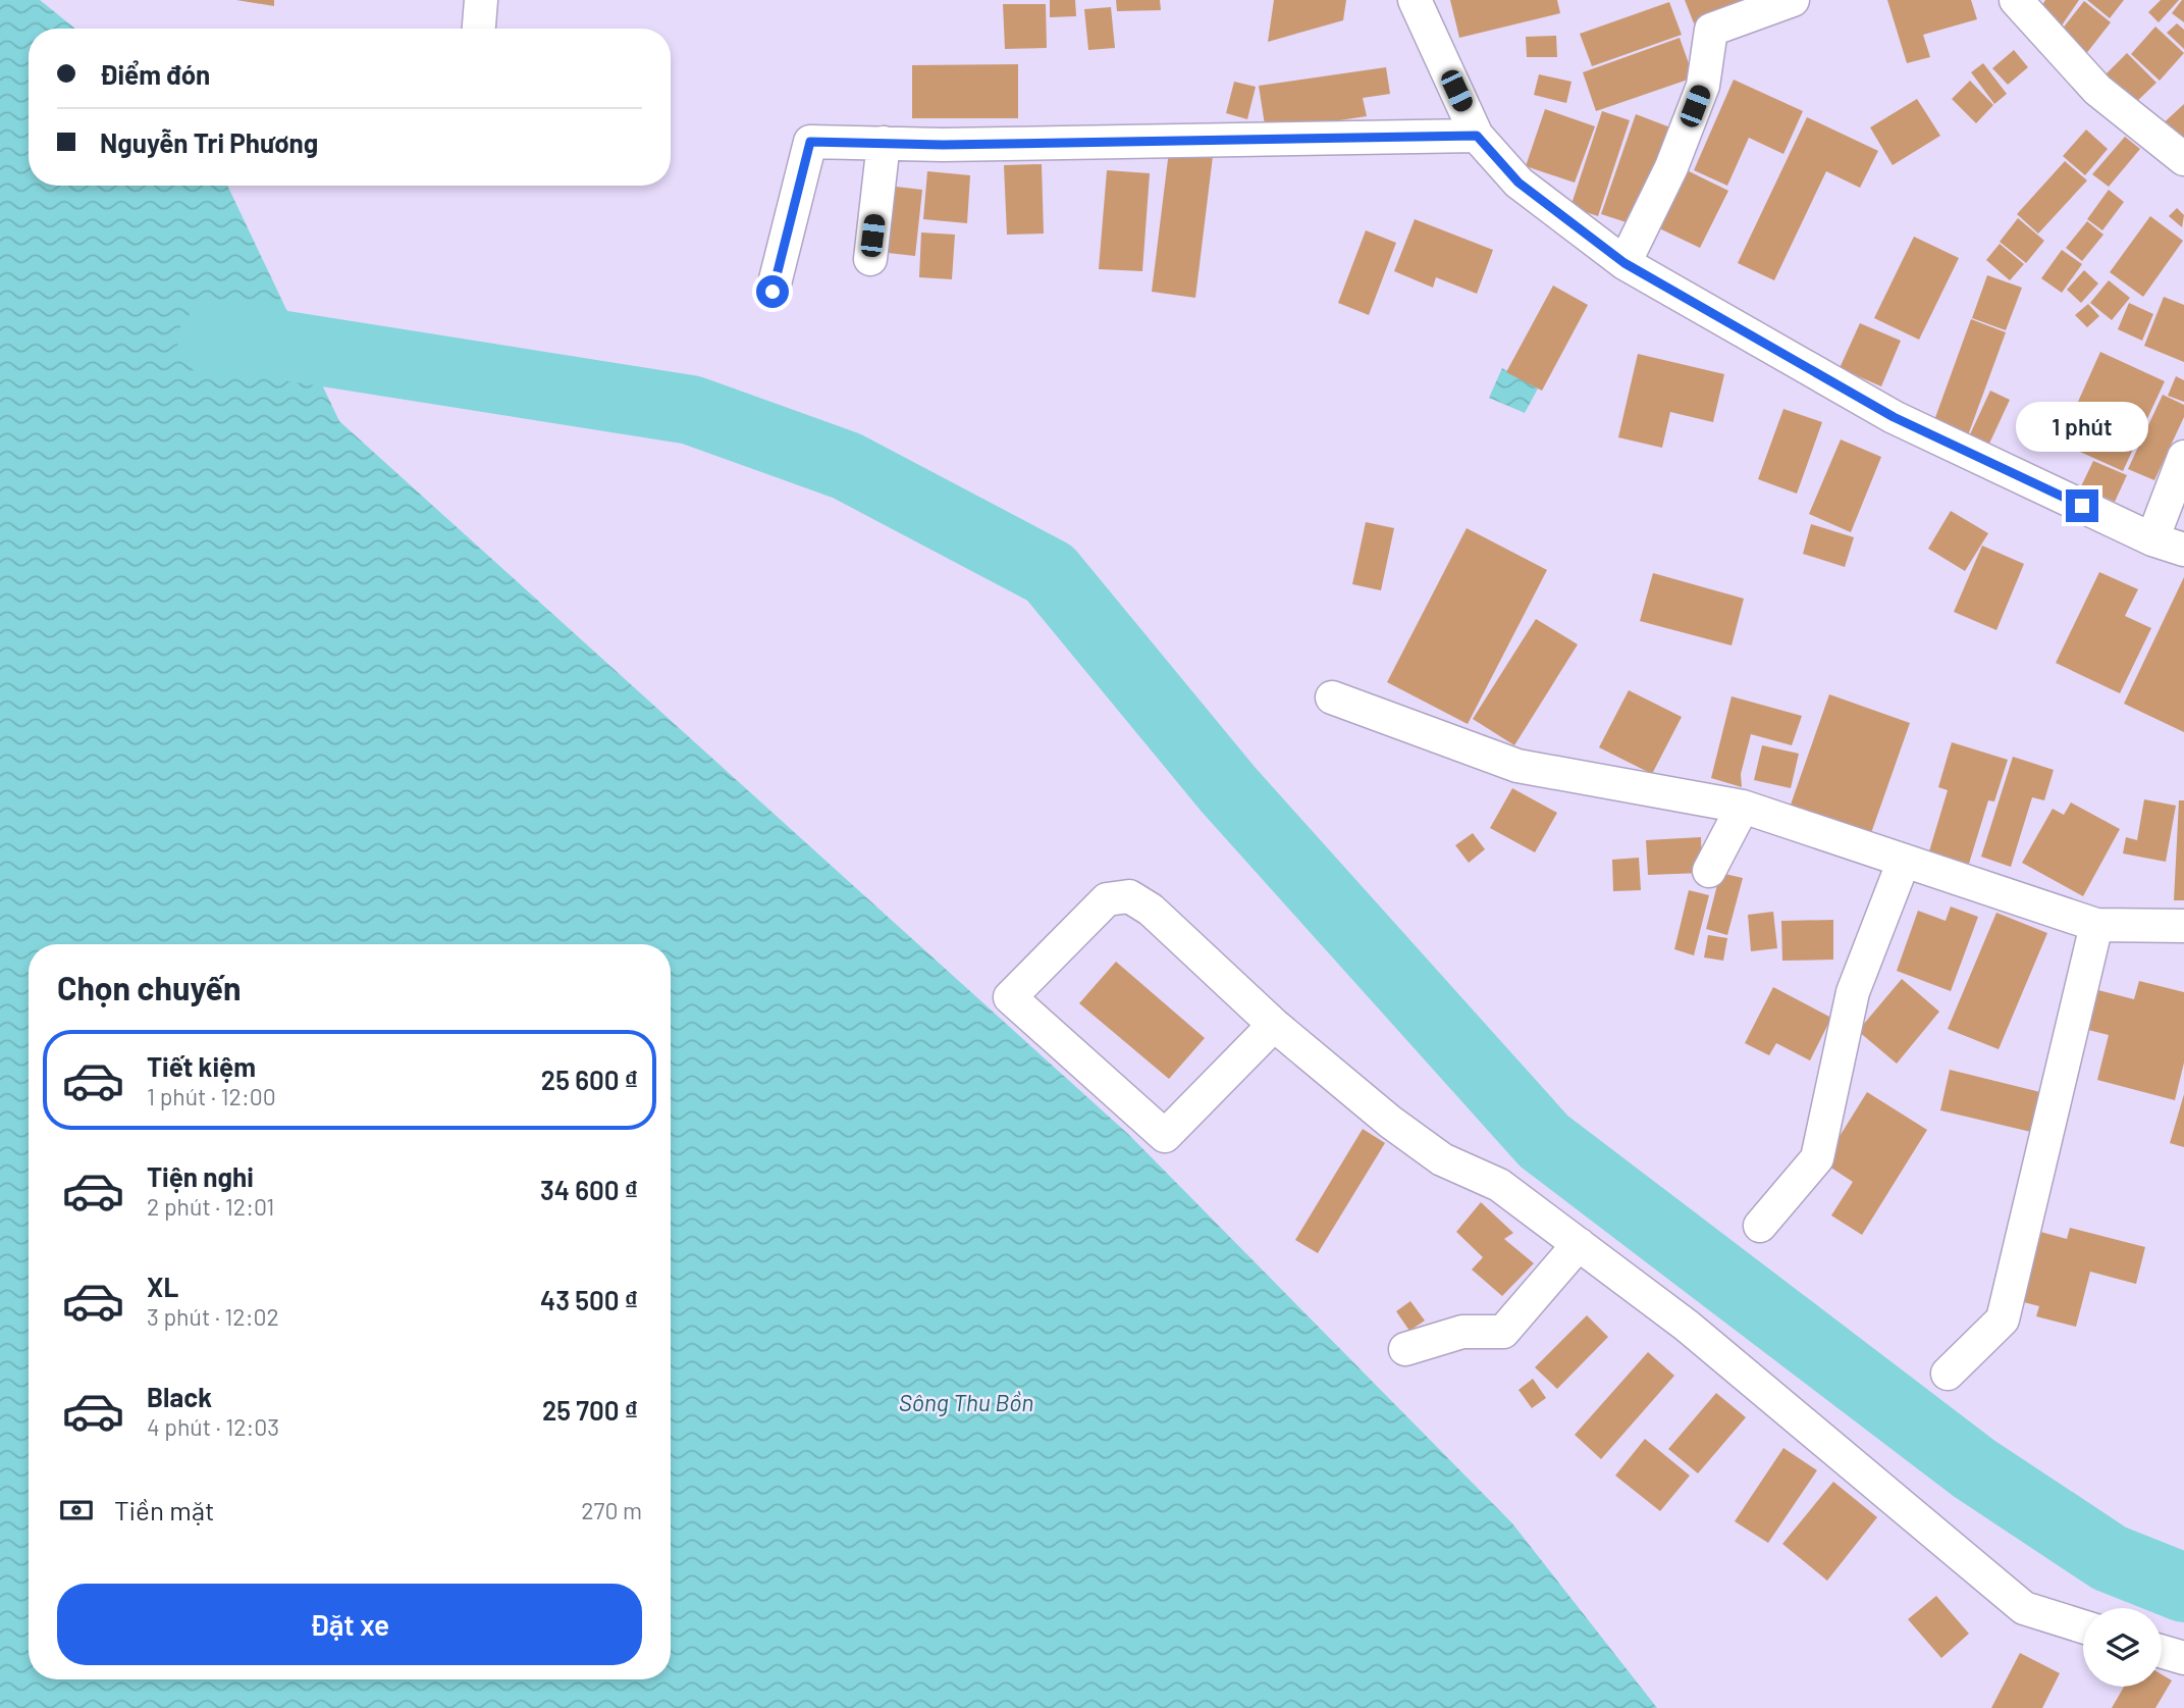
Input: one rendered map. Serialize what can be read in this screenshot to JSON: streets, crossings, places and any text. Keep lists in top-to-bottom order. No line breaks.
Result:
{"water":["Sông Thu Bồn"],"page":{"banner":["Điểm đón","Nguyễn Tri Phương"],"bubble":"1 phút","heading":"Chọn chuyến","list":[{"name":"Tiết kiệm","note":"1 phút · 12:00","value":"25 600 ₫"},{"name":"Tiện nghi","note":"2 phút · 12:01","value":"34 600 ₫"},{"name":"XL","note":"3 phút · 12:02","value":"43 500 ₫"},{"name":"Black","note":"4 phút · 12:03","value":"25 700 ₫"}],"pay":["Tiền mặt","270 m"],"buttons":"Đặt xe"}}
